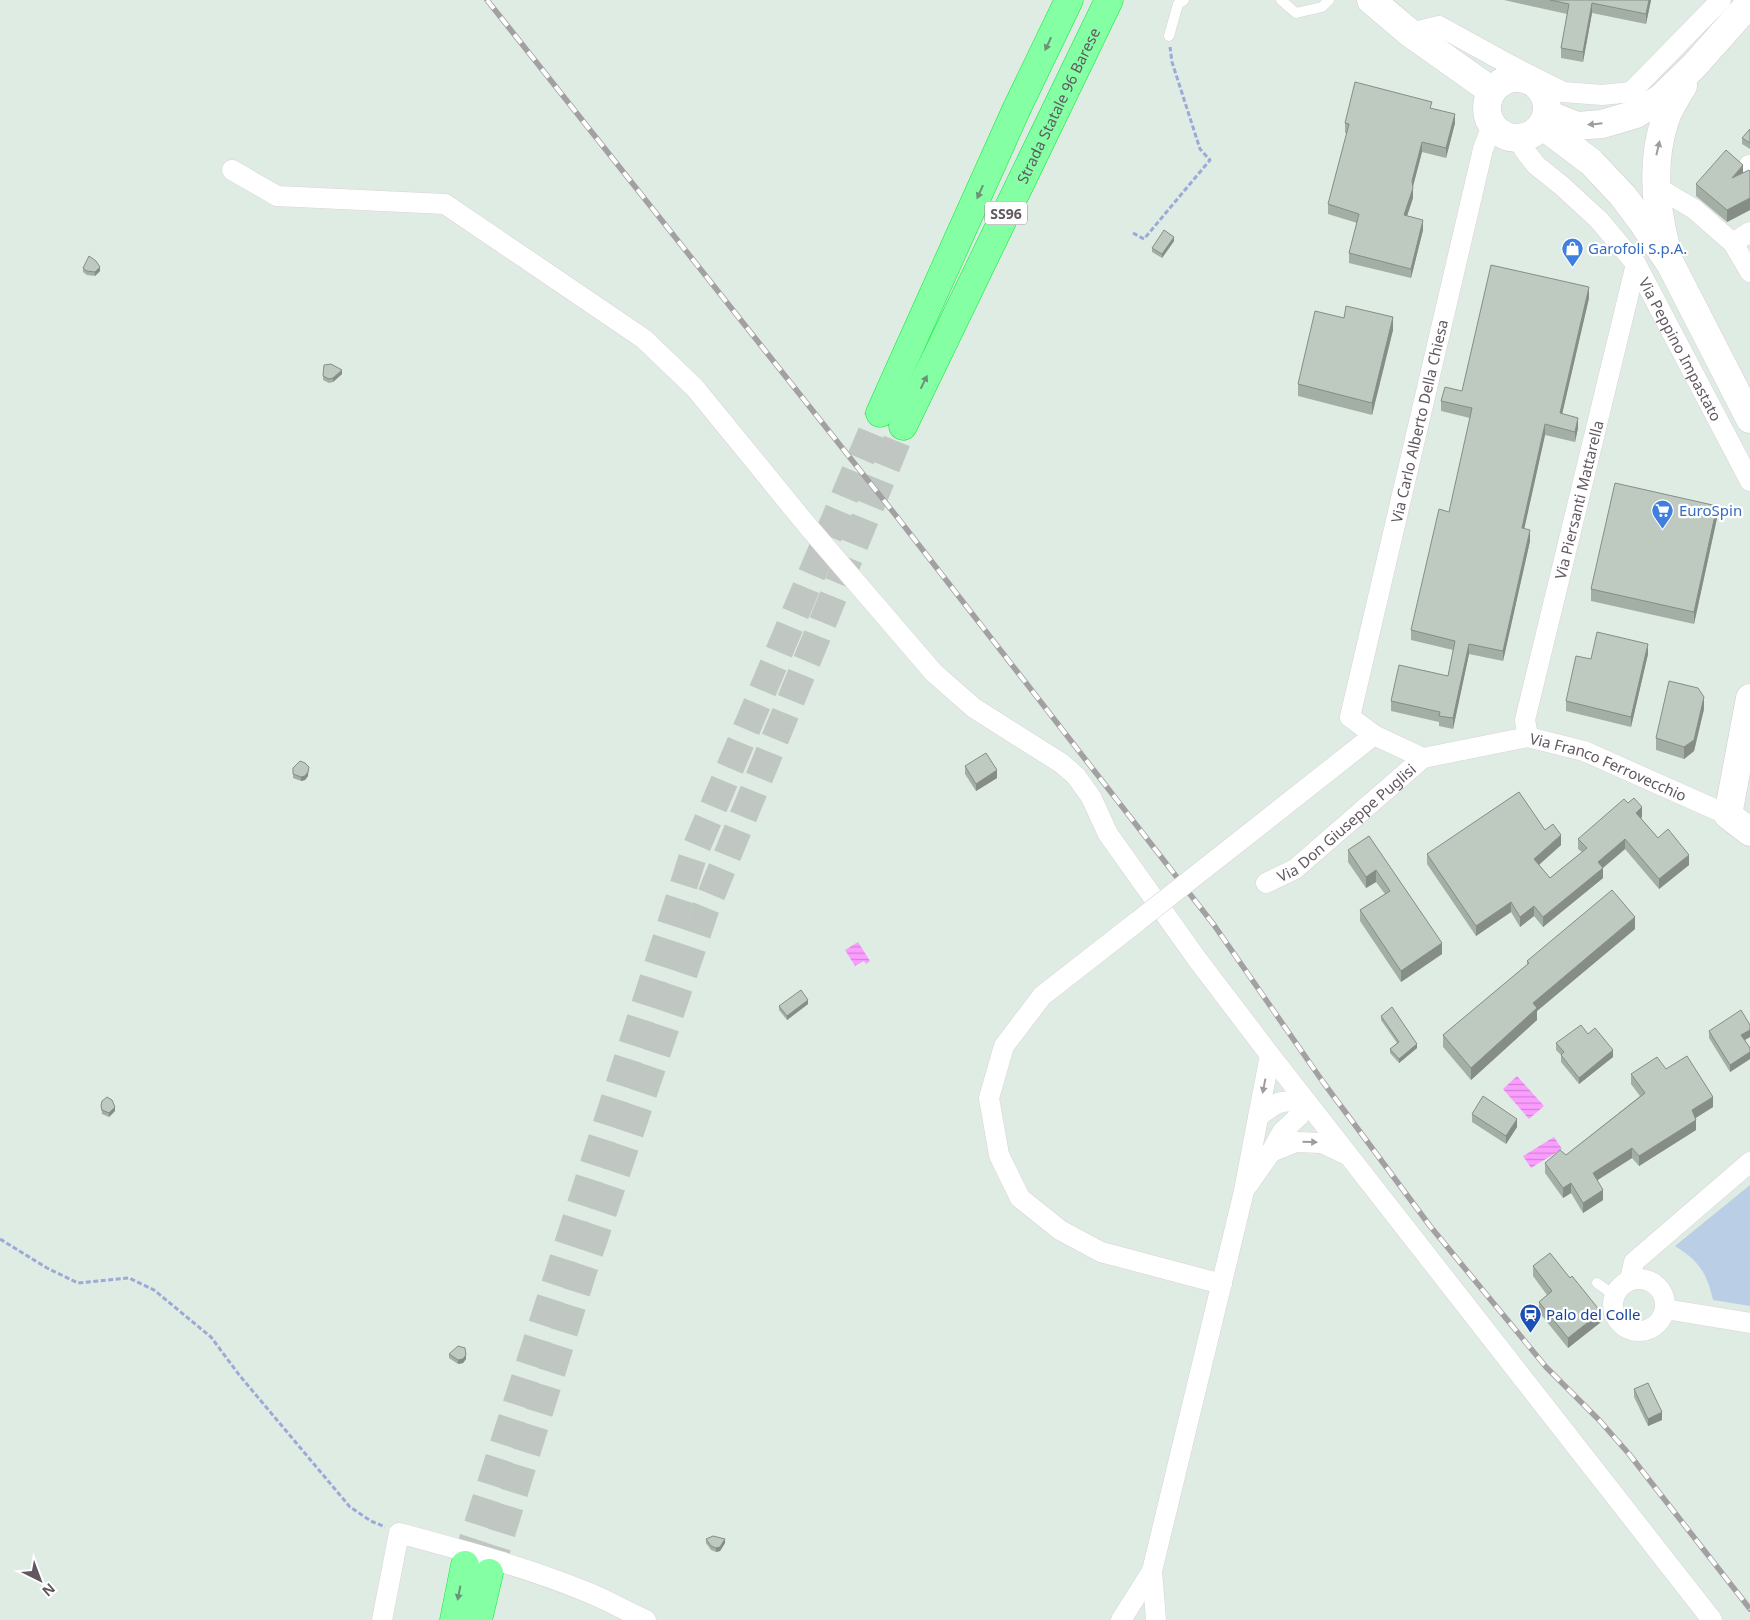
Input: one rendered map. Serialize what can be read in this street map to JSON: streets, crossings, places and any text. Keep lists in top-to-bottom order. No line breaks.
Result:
{"streets":{"highway":["Strada Statale 96 Barese","SS96"],"street":["Via Peppino Impastato","Via Carlo Alberto Della Chiesa","Via Piersanti Mattarella","Via Franco Ferrovecchio","Via Don Giuseppe Puglisi"]},"crossings":[["Via Peppino Impastato","Via Carlo Alberto Della Chiesa"],["Via Peppino Impastato","Via Piersanti Mattarella"],["Via Piersanti Mattarella","Via Franco Ferrovecchio"],["Via Franco Ferrovecchio","Via Don Giuseppe Puglisi"]],"places":{"shop":["Garofoli S.p.A."],"supermarket":["EuroSpin"],"station":["Palo del Colle"]},"north":"bottom right"}
